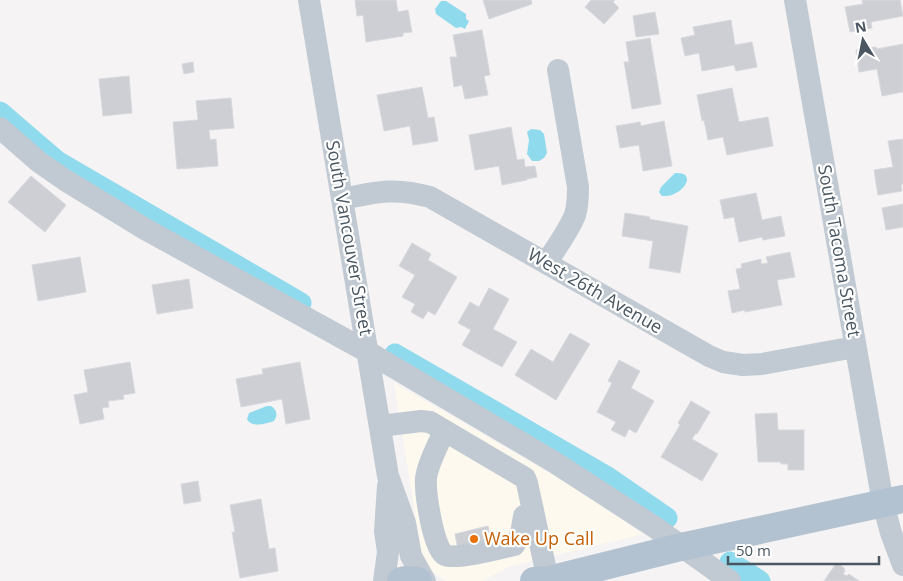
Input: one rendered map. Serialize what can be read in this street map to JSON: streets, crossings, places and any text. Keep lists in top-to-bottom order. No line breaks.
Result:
{"streets":{"street":["South Vancouver Street","South Tacoma Street","West 26th Avenue"]},"crossings":[["South Vancouver Street","West 26th Avenue"],["South Tacoma Street","West 26th Avenue"]],"places":["Wake Up Call"],"scale_bar":"50 m","north":"top"}
